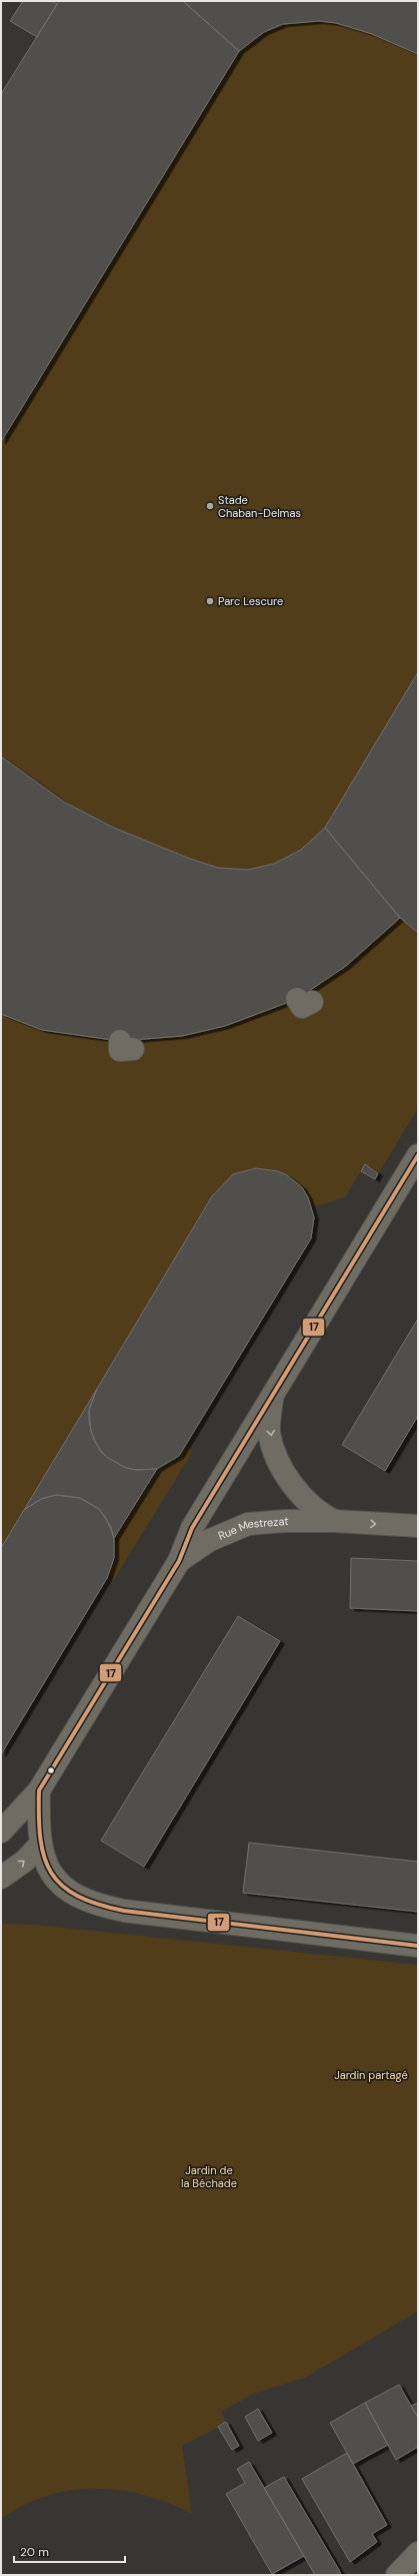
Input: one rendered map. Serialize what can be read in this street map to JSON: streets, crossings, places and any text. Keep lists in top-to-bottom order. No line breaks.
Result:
{"streets":{"street":["Rue Mestrezat"]},"one_way":["Rue Mestrezat"],"parks":["Jardin partagé","Jardin de la Béchade"],"places":["Stade Chaban-Delmas","Parc Lescure"],"lines":["transit line 17"],"scale_bar":"20 m"}
